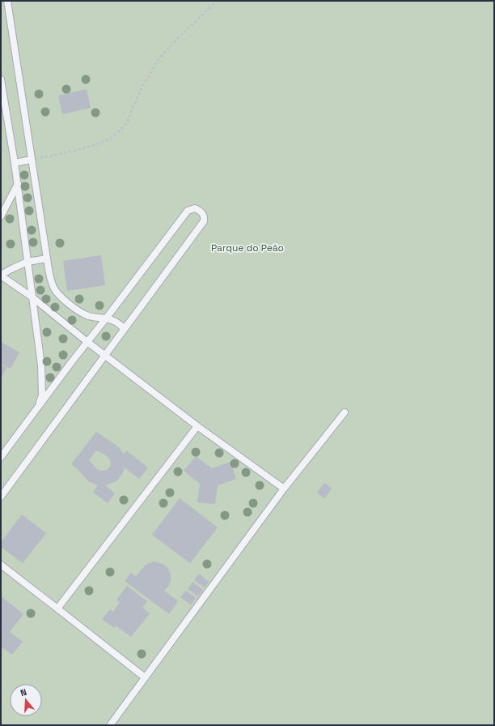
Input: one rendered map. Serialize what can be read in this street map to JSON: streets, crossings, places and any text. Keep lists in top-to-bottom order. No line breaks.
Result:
{"parks":["Parque do Peão"],"north":"top"}
